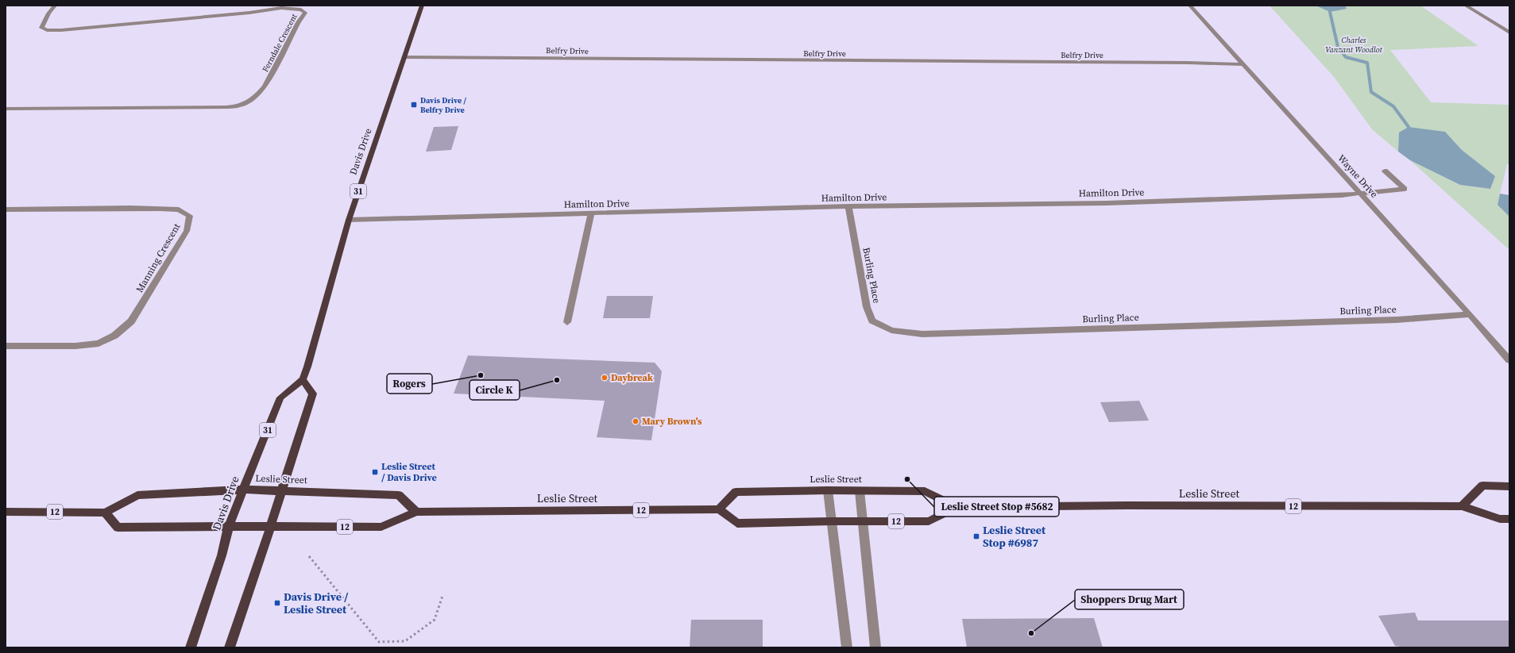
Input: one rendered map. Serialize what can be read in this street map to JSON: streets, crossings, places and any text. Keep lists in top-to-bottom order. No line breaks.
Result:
{"streets":{"main road":["Davis Drive","31","Leslie Street","12"],"street":["Ferndale Crescent","Belfry Drive","Wayne Drive","Hamilton Drive","Manning Crescent","Burling Place"]},"crossings":[["Belfry Drive","Davis Drive"],["Belfry Drive","Wayne Drive"],["Davis Drive","Hamilton Drive"],["Davis Drive","Leslie Street"],["Wayne Drive","Hamilton Drive"],["Wayne Drive","Burling Place"],["Hamilton Drive","Burling Place"]],"parks":["Charles Vanzant Woodlot"],"places":{"transit":["Davis Drive / Belfry Drive","Leslie Street / Davis Drive","Leslie Street Stop #6987","Davis Drive / Leslie Street"],"other":["Rogers","Daybreak","Circle K","Mary Brown's","Leslie Street Stop #5682","Shoppers Drug Mart"]}}
